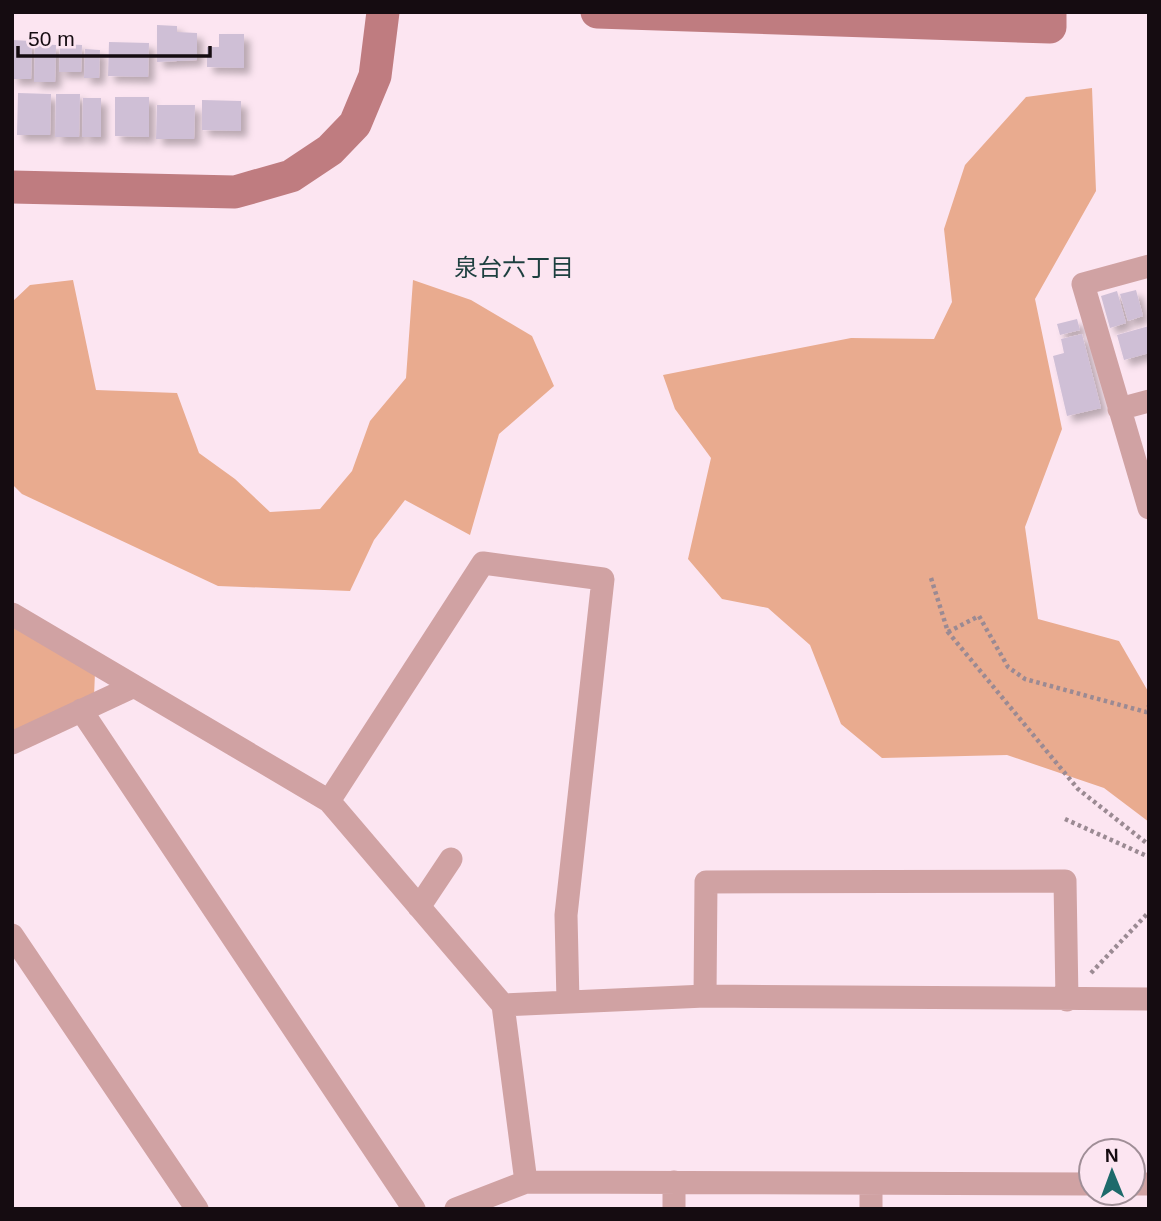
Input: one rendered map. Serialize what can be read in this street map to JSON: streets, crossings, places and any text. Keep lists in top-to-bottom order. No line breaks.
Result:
{"districts":["泉台六丁目"],"scale_bar":"50 m","north":"top"}
